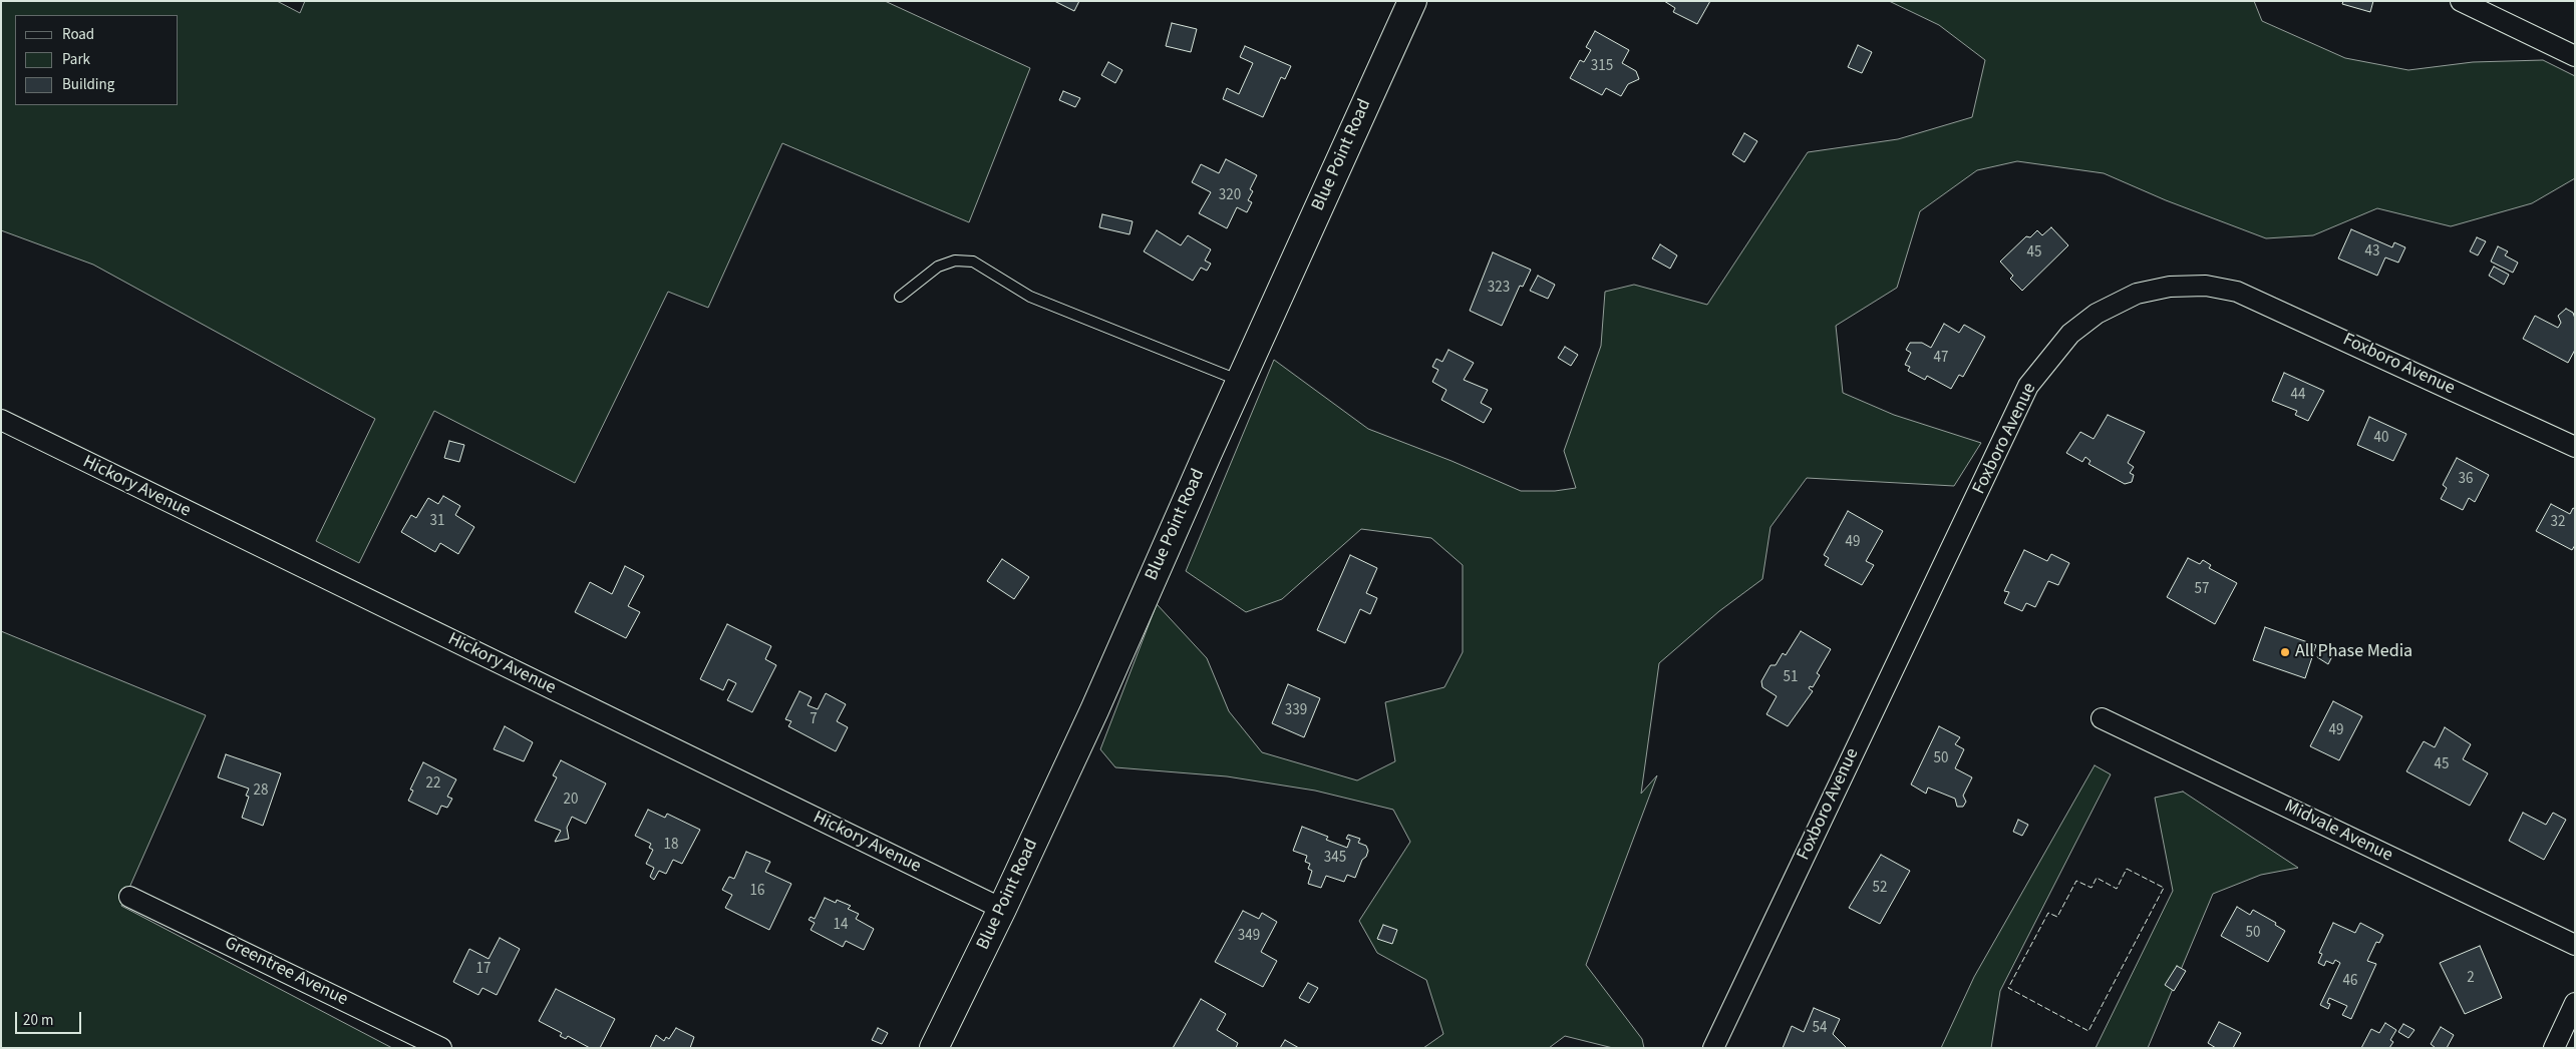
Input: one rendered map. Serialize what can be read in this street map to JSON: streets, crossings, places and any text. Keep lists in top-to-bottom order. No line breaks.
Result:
{"streets":{"street":["Blue Point Road","Foxboro Avenue","Hickory Avenue","Midvale Avenue","Greentree Avenue"]},"crossings":[["Blue Point Road","Hickory Avenue"]],"places":["All Phase Media"],"house_numbers":["315","320","43","45","323","47","44","40","36","31","32","49","57","51","339","7","49","50","45","22","28","20","18","345","52","16","14","50","349","17","2","46","54"],"legend":["Road","Park","Building"],"scale_bar":"20 m"}
